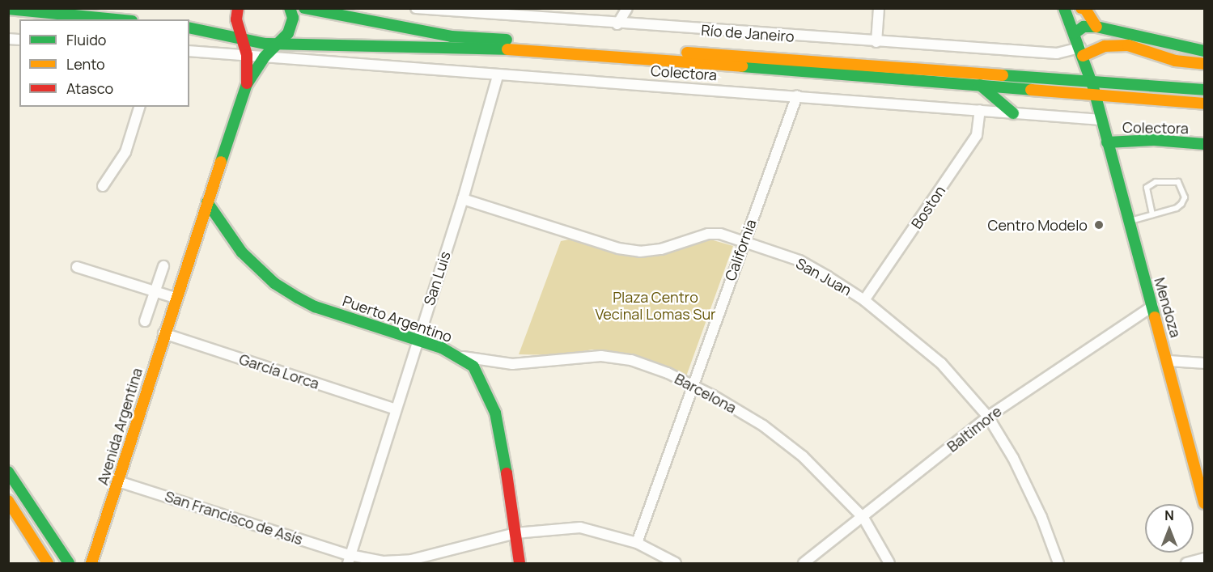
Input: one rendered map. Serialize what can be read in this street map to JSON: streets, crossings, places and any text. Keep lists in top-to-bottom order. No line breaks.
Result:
{"streets":{"main road":["Colectora","Mendoza","Puerto Argentino","Avenida Argentina"],"street":["Río de Janeiro","Boston","California","San Juan","San Luis","García Lorca","Barcelona","Baltimore","San Francisco de Asís"]},"crossings":[["Colectora","Boston"],["Colectora","California"],["Colectora","San Luis"],["Colectora","Mendoza"],["Colectora","Avenida Argentina"],["Boston","San Juan"],["California","San Juan"],["California","Barcelona"],["San Juan","San Luis"],["San Juan","Baltimore"],["San Luis","Puerto Argentino"],["San Luis","García Lorca"],["San Luis","San Francisco de Asís"],["Mendoza","Baltimore"],["Puerto Argentino","Barcelona"],["Puerto Argentino","Avenida Argentina"],["Puerto Argentino","San Francisco de Asís"],["García Lorca","Avenida Argentina"],["Barcelona","Baltimore"],["Avenida Argentina","San Francisco de Asís"]],"parks":["Plaza Centro Vecinal Lomas Sur"],"places":["Centro Modelo"],"legend":["Fluido","Lento","Atasco"],"north":"top"}
